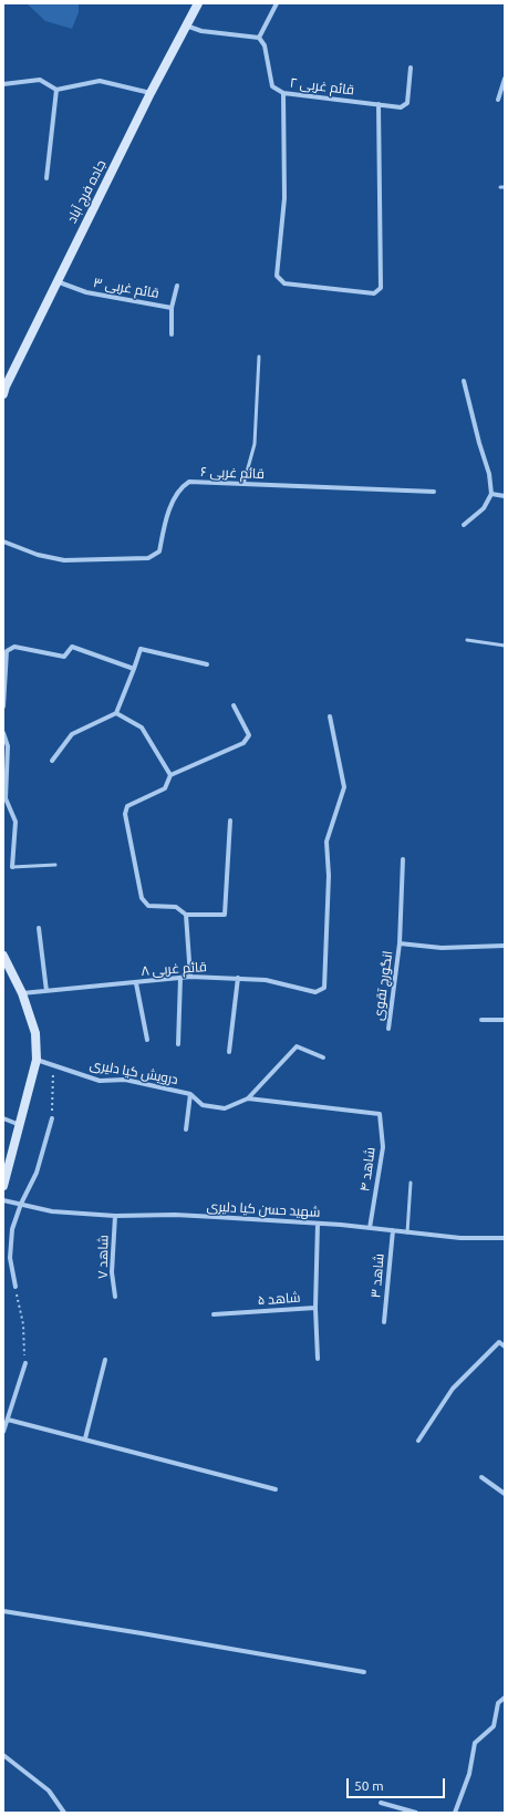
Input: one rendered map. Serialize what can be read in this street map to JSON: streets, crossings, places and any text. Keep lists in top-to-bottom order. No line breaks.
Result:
{"streets":{"street":["قائم غربی ۲","جاده فرج آباد","قائم غربی ۳","قائم غربی ۶","قائم غربی ۸","انگورج تقوی","درویش کیا دلیری","شاهد ۴","شهید حسن کیا دلیری","شاهد ۷","شاهد ۳","شاهد ۵"]},"crossings":[["جاده فرج آباد","قائم غربی ۳"],["درویش کیا دلیری","شاهد ۴"],["شاهد ۴","شهید حسن کیا دلیری"],["شهید حسن کیا دلیری","شاهد ۷"],["شهید حسن کیا دلیری","شاهد ۳"],["شهید حسن کیا دلیری","شاهد ۵"]],"scale_bar":"50 m"}
